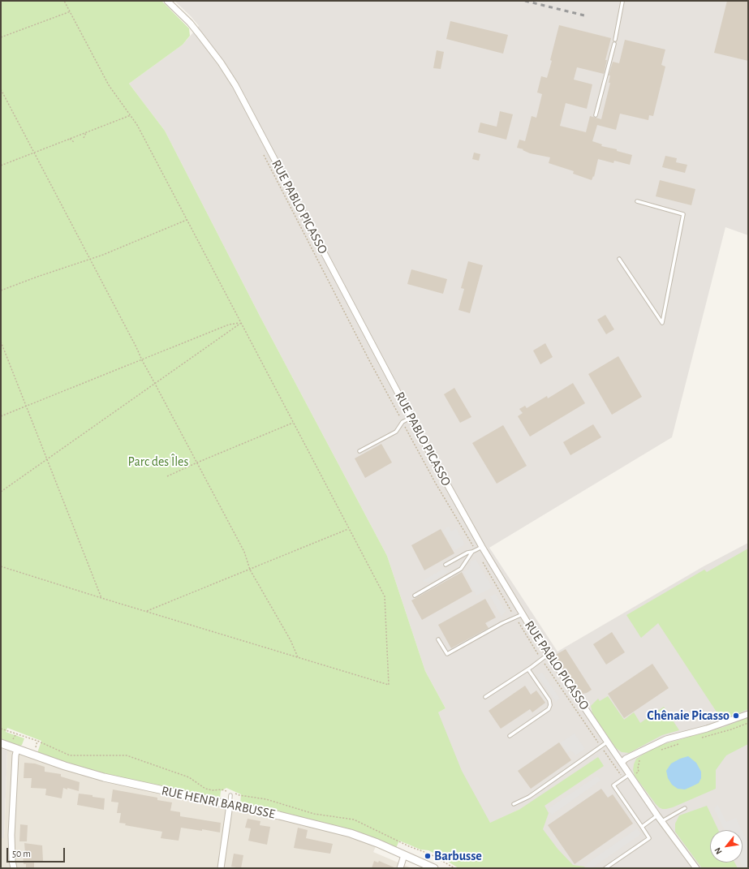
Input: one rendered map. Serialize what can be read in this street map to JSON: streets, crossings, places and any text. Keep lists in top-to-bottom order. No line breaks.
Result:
{"streets":{"street":["RUE PABLO PICASSO","RUE HENRI BARBUSSE"]},"parks":["Parc des Îles"],"places":["Chênaie Picasso","Barbusse"],"scale_bar":"50 m","north":"bottom left"}
